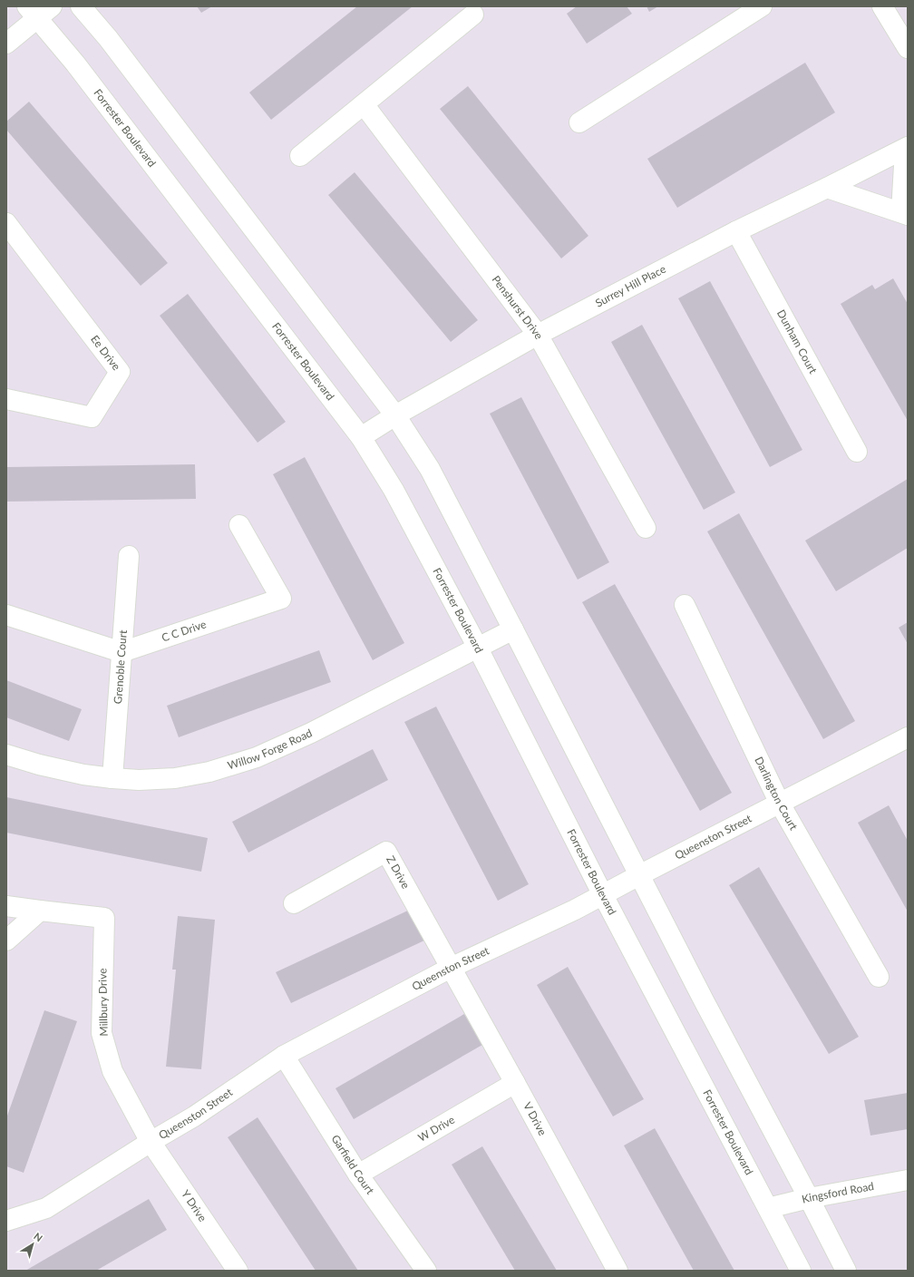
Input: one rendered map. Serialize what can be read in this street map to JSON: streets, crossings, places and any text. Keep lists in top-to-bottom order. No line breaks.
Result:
{"streets":{"street":["Forrester Boulevard","Surrey Hill Place","Penshurst Drive","Dunham Court","Ee Drive","C C Drive","Grenoble Court","Willow Forge Road","Darlington Court","Queenston Street","Z Drive","Millbury Drive","V Drive","W Drive","Garfield Court","Kingsford Road","Y Drive"]},"crossings":[["Forrester Boulevard","Surrey Hill Place"],["Forrester Boulevard","Willow Forge Road"],["Forrester Boulevard","Queenston Street"],["Forrester Boulevard","Kingsford Road"],["Surrey Hill Place","Penshurst Drive"],["Surrey Hill Place","Dunham Court"],["C C Drive","Grenoble Court"],["Grenoble Court","Willow Forge Road"],["Darlington Court","Queenston Street"],["Queenston Street","Z Drive"],["Queenston Street","Millbury Drive"],["Queenston Street","V Drive"],["Queenston Street","Garfield Court"],["Queenston Street","Y Drive"],["Z Drive","V Drive"],["Millbury Drive","Y Drive"],["V Drive","W Drive"],["W Drive","Garfield Court"]],"north":"top right"}
